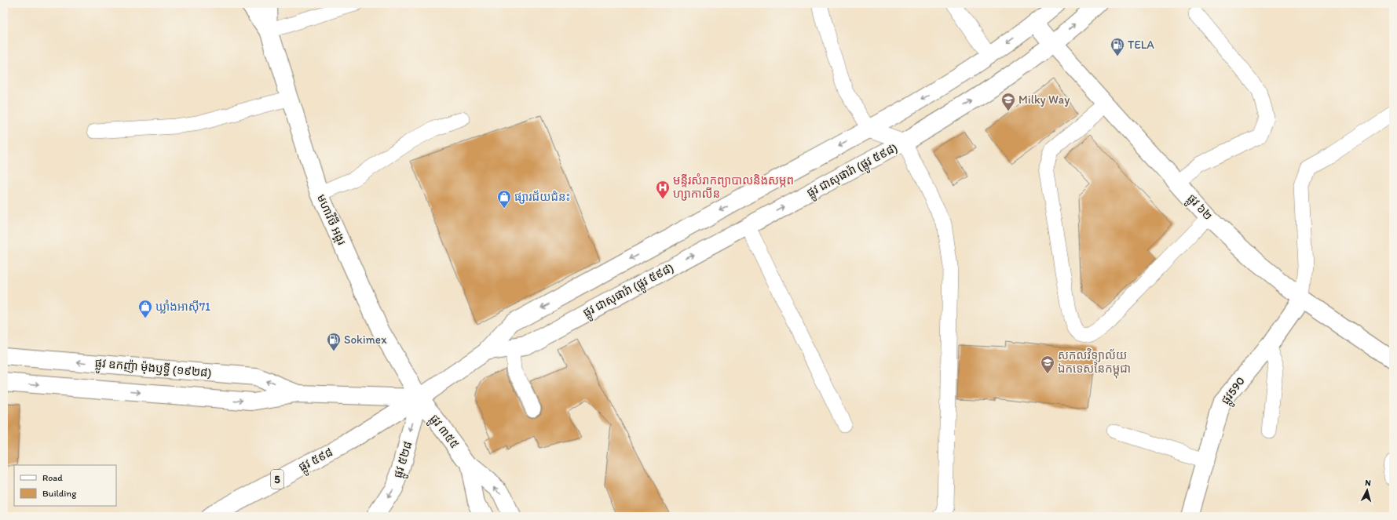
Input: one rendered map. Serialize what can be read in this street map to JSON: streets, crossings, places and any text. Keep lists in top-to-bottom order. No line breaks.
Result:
{"streets":{"main road":["ផ្លូវ ជាសុផារ៉ា (ផ្លូវ ៥៩៨)","ផ្លូវ ៦២","មហាវិថី អង្គរ","ផ្លូវ ឧកញ៉ា ម៉ុងឫទ្ធី (១៩២៨)","ផ្លូវ590","ផ្លូវ ៣៥៥","ផ្លូវ ៥៩៨","ផ្លូវ ៥២៨","5"]},"crossings":[["ផ្លូវ ជាសុផារ៉ា (ផ្លូវ ៥៩៨)","ផ្លូវ ៦២"],["ផ្លូវ ជាសុផារ៉ា (ផ្លូវ ៥៩៨)","មហាវិថី អង្គរ"],["ផ្លូវ ជាសុផារ៉ា (ផ្លូវ ៥៩៨)","ផ្លូវ ឧកញ៉ា ម៉ុងឫទ្ធី (១៩២៨)"],["ផ្លូវ ជាសុផារ៉ា (ផ្លូវ ៥៩៨)","ផ្លូវ ៣៥៥"],["ផ្លូវ ជាសុផារ៉ា (ផ្លូវ ៥៩៨)","ផ្លូវ ៥៩៨"],["ផ្លូវ ជាសុផារ៉ា (ផ្លូវ ៥៩៨)","ផ្លូវ ៥២៨"],["ផ្លូវ ៦២","ផ្លូវ590"],["មហាវិថី អង្គរ","ផ្លូវ ឧកញ៉ា ម៉ុងឫទ្ធី (១៩២៨)"],["មហាវិថី អង្គរ","ផ្លូវ ៣៥៥"],["មហាវិថី អង្គរ","ផ្លូវ ៥៩៨"],["មហាវិថី អង្គរ","ផ្លូវ ៥២៨"],["ផ្លូវ ឧកញ៉ា ម៉ុងឫទ្ធី (១៩២៨)","ផ្លូវ ៣៥៥"],["ផ្លូវ ឧកញ៉ា ម៉ុងឫទ្ធី (១៩២៨)","ផ្លូវ ៥៩៨"],["ផ្លូវ ឧកញ៉ា ម៉ុងឫទ្ធី (១៩២៨)","ផ្លូវ ៥២៨"],["ផ្លូវ ៣៥៥","ផ្លូវ ៥៩៨"],["ផ្លូវ ៣៥៥","ផ្លូវ ៥២៨"],["ផ្លូវ ៥៩៨","ផ្លូវ ៥២៨"]],"one_way":["ផ្លូវ ៥២៨"],"places":{"fuel station":["TELA","Sokimex"],"school or university":["Milky Way","សកលវិទ្យាល័យ ឯកទេសនៃកម្ពុជា"],"hospital":["មន្ទីរសំរាកព្យាបាលនិងសម្ភព ហ្សាកាលីន"],"shop":["ផ្សារជ័យជំនះ","ឃ្លាំងអាសុី71"]},"legend":["Road","Building"],"north":"top"}
